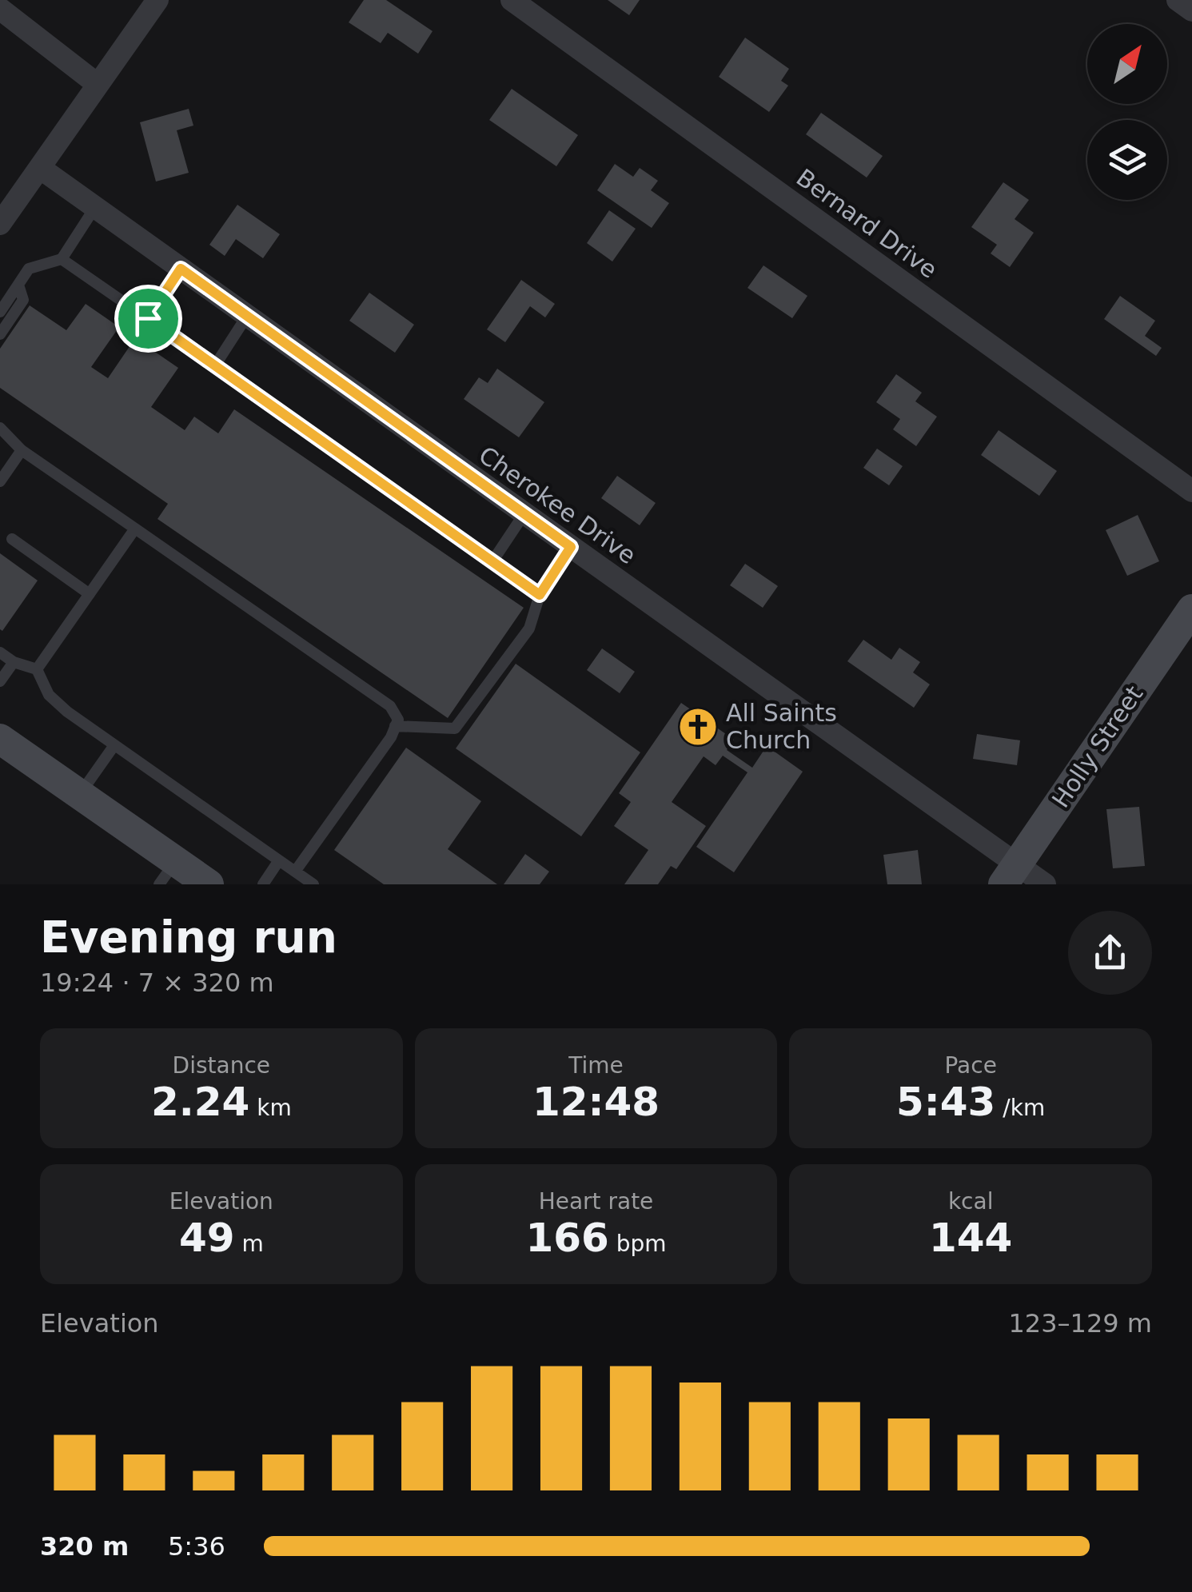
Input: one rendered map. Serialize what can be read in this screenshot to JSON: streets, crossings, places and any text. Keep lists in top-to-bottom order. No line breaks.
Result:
{"streets":{"street":["Bernard Drive","Cherokee Drive","Holly Street"]},"crossings":[["Cherokee Drive","Holly Street"]],"places":{"church":["All Saints Church"]},"north":"top right","page":{"heading":["Evening run","19:24 · 7 × 320 m"],"stats":[["Distance","2.24 km"],["Time","12:48"],["Pace","5:43 /km"],["Elevation","49 m"],["Heart rate","166 bpm"],["kcal","144"]],"chart":["Elevation","123–129 m"],"list":[{"name":"320 m","note":"5:36"}]}}
